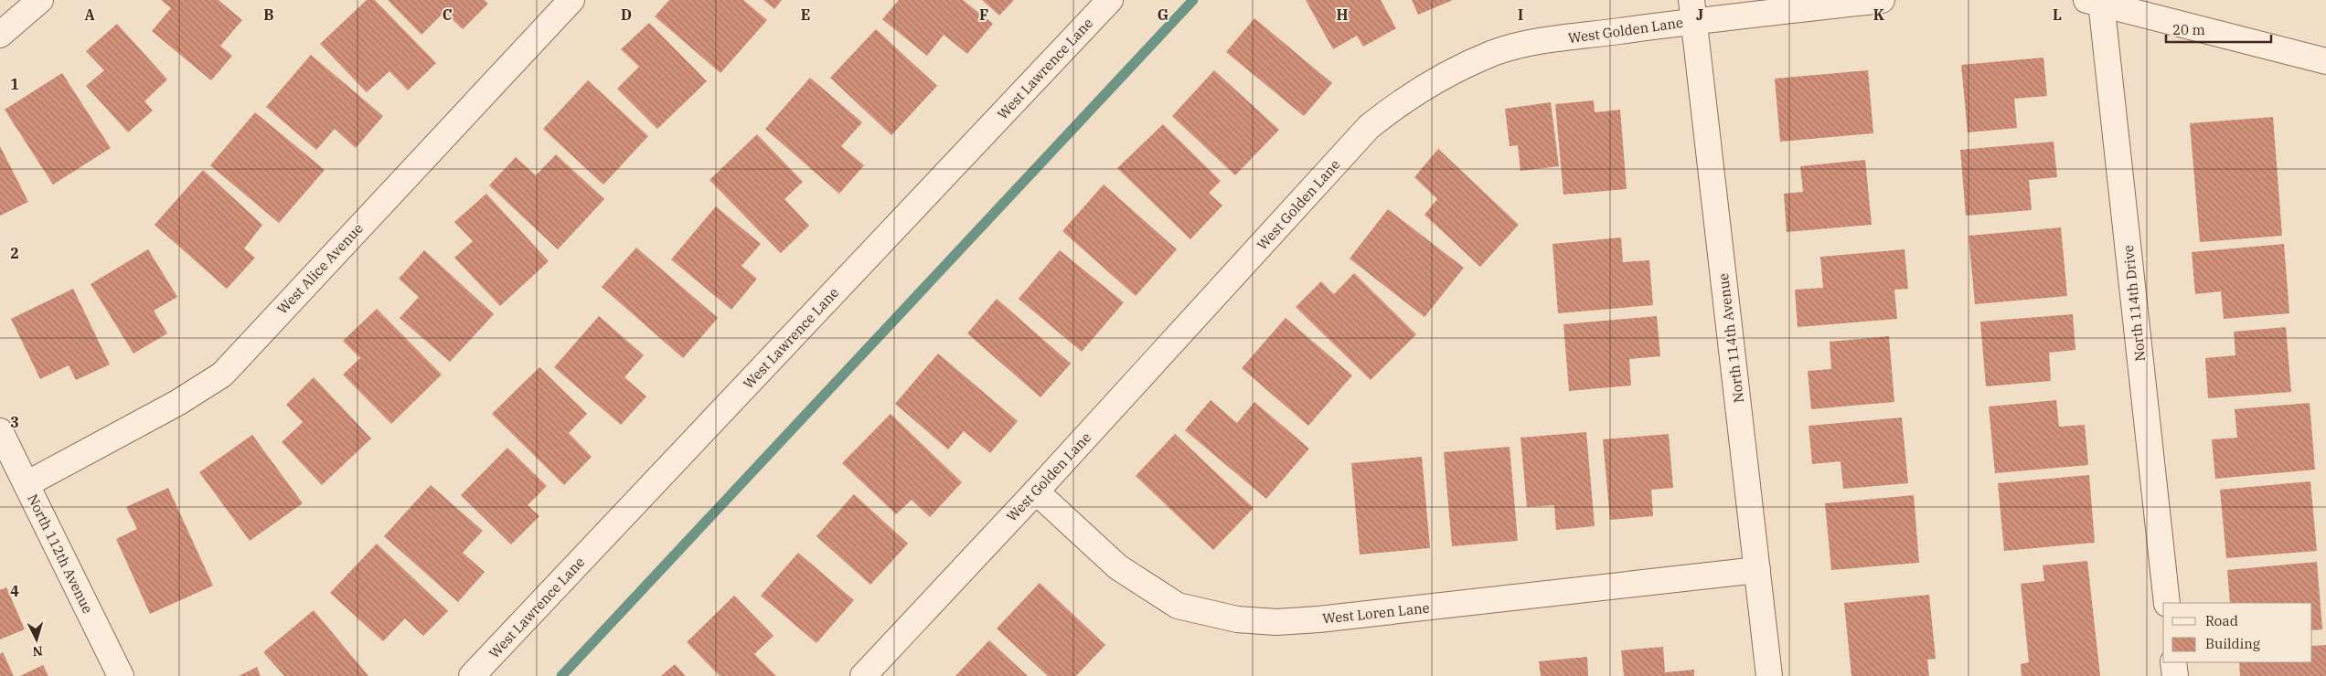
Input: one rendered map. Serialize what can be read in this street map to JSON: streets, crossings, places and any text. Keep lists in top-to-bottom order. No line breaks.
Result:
{"streets":{"street":["West Golden Lane","West Lawrence Lane","West Alice Avenue","North 114th Drive","North 114th Avenue","North 112th Avenue","West Loren Lane"]},"crossings":[["West Golden Lane","North 114th Avenue"],["West Golden Lane","West Loren Lane"],["West Alice Avenue","North 112th Avenue"],["North 114th Avenue","West Loren Lane"]],"legend":["Road","Building"],"scale_bar":"20 m","north":"bottom","grid":{"columns":["A","B","C","D","E","F","G","H","I","J","K","L"],"rows":["1","2","3","4"]}}
